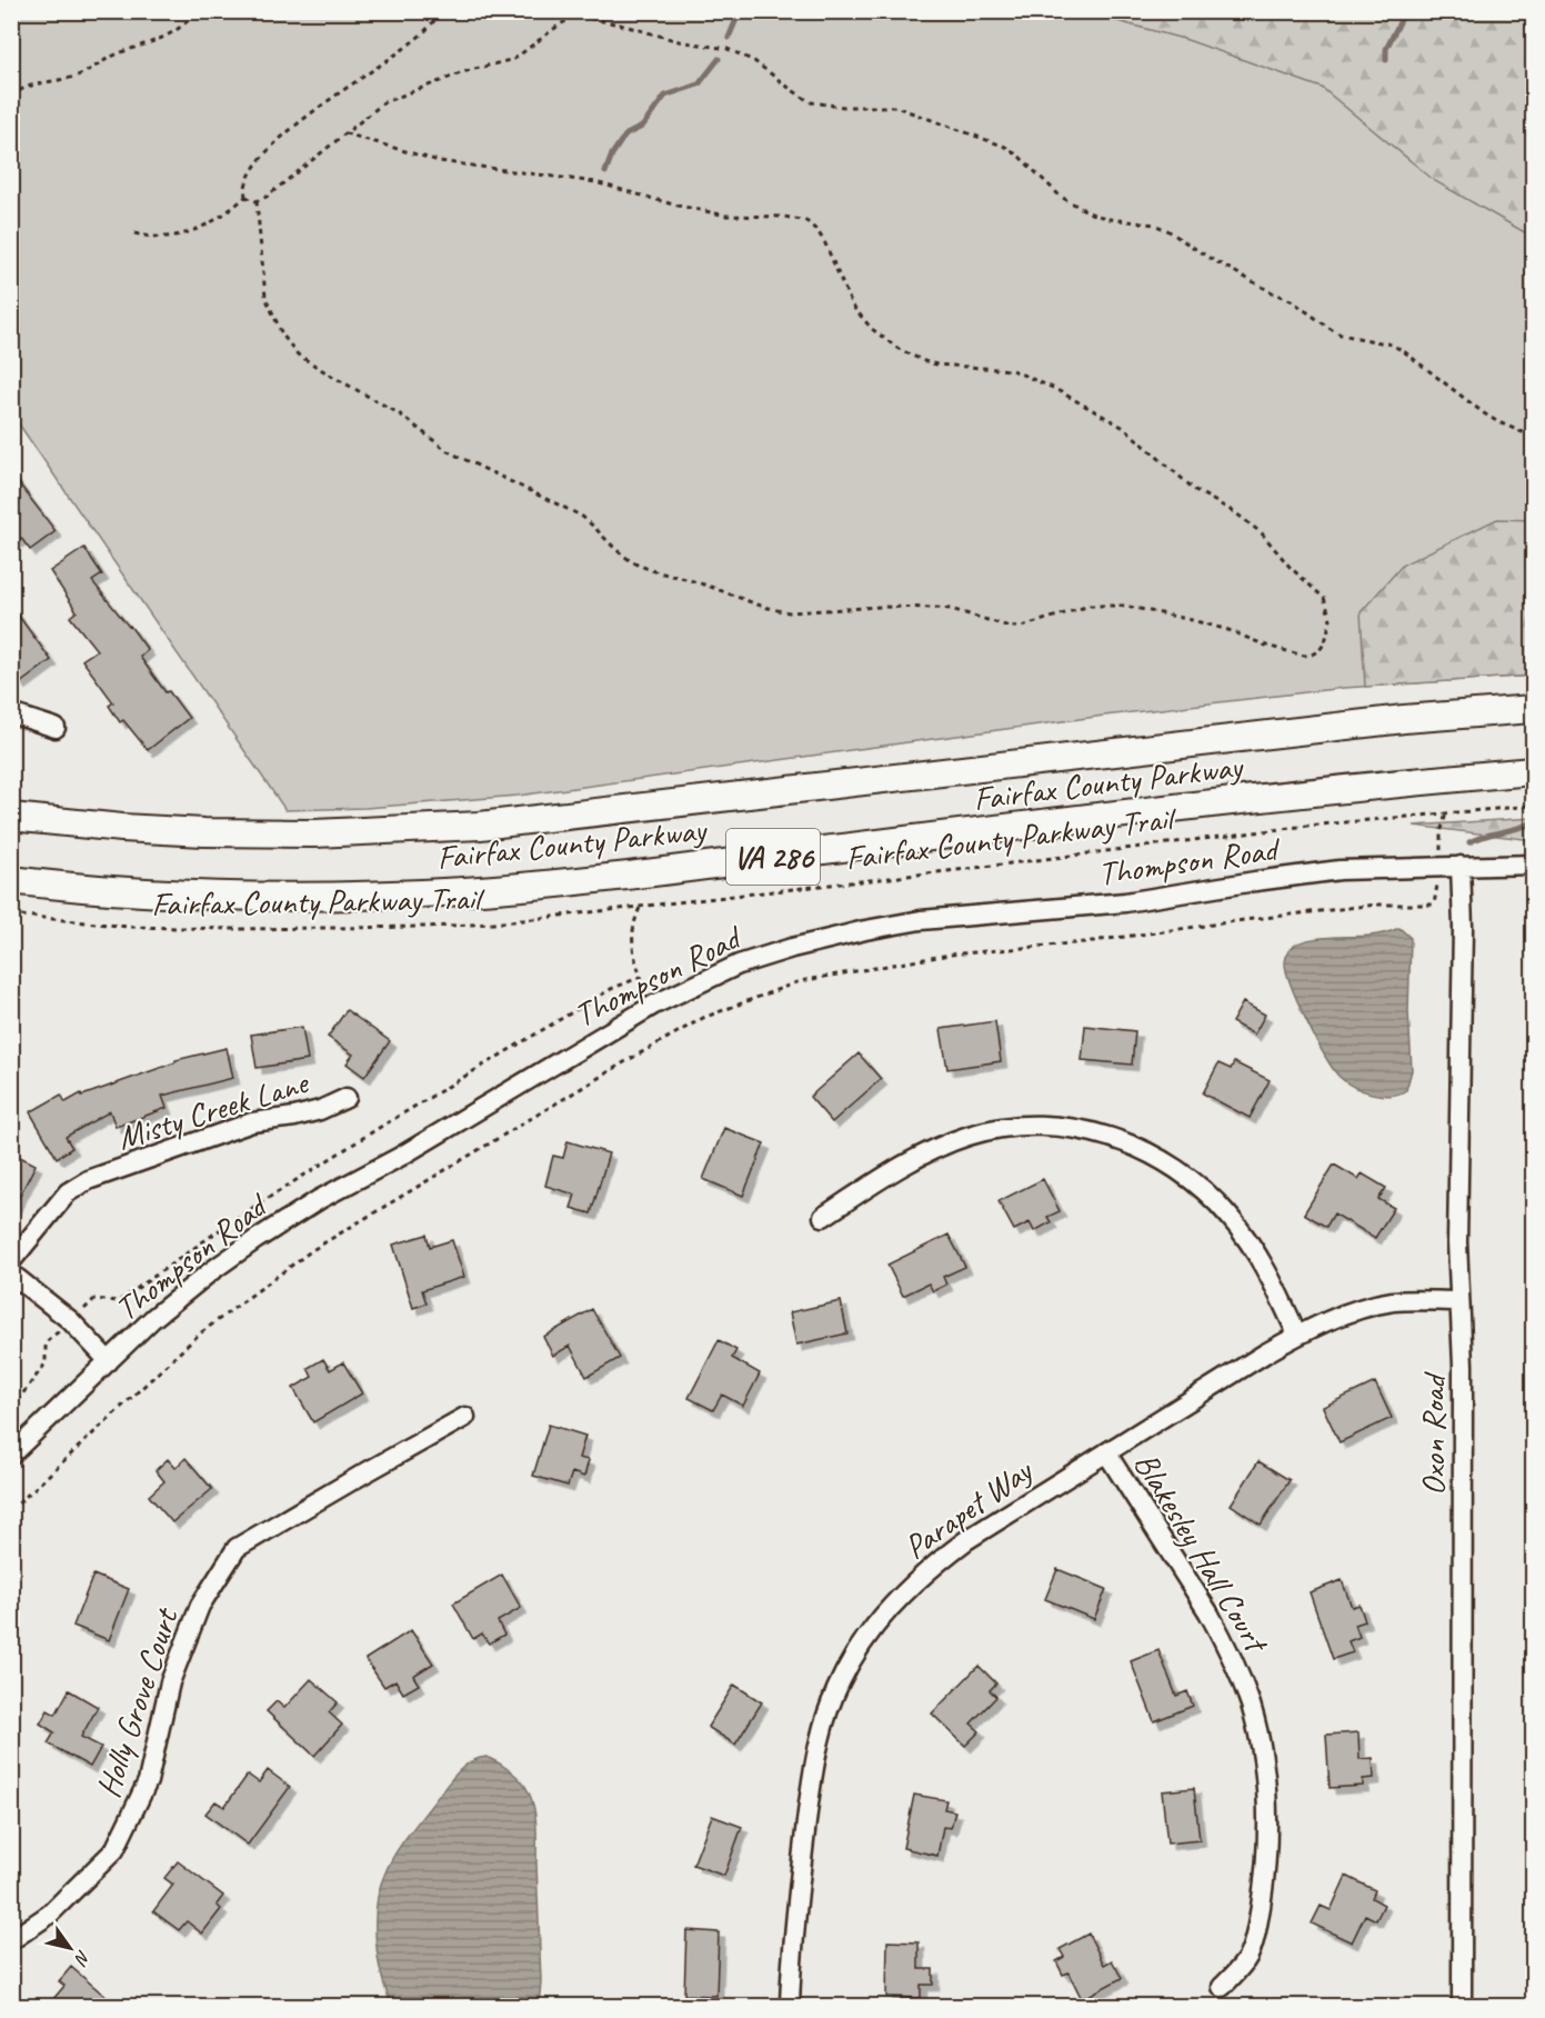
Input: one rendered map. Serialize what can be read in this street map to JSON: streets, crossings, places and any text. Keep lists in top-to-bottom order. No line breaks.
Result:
{"streets":{"highway":["Fairfax County Parkway","VA 286"],"street":["Thompson Road","Misty Creek Lane","Oxon Road","Parapet Way","Blakesley Hall Court","Holly Grove Court"],"path":["Fairfax County Parkway Trail"]},"crossings":[["Thompson Road","Oxon Road"],["Oxon Road","Parapet Way"],["Parapet Way","Blakesley Hall Court"]],"north":"bottom right"}
